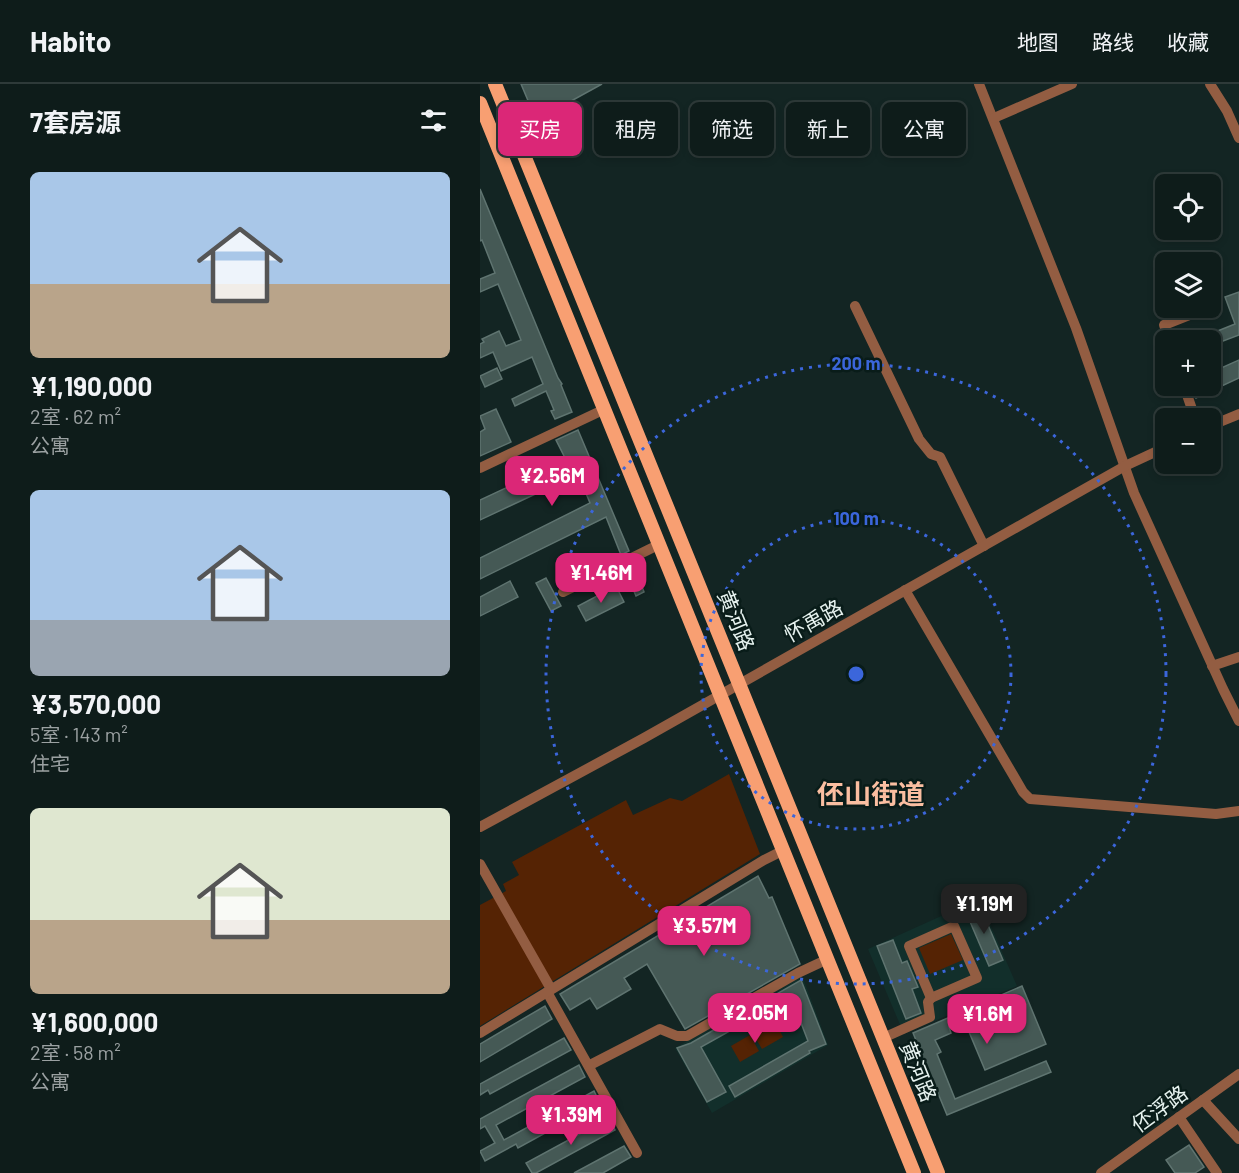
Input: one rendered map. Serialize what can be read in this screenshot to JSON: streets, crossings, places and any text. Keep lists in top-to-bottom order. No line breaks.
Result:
{"streets":{"main road":["黄河路"],"street":["怀禹路","伾浮路"]},"crossings":[["黄河路","怀禹路"]],"districts":["伾山街道"],"page":{"header":"Habito","nav":["地图","路线","收藏"],"heading":"7套房源","chip":["买房","租房","筛选","新上","公寓"],"list":[{"name":"¥1,190,000","note":"2室 · 62 m² · 公寓"},{"name":"¥3,570,000","note":"5室 · 143 m² · 住宅"},{"name":"¥1,600,000","note":"2室 · 58 m² · 公寓"}],"map_buttons":["+","−"],"price":["¥2.56M","¥1.46M","¥1.19M","¥3.57M","¥2.05M","¥1.6M","¥1.39M"]},"rings":["200 m","100 m"]}
